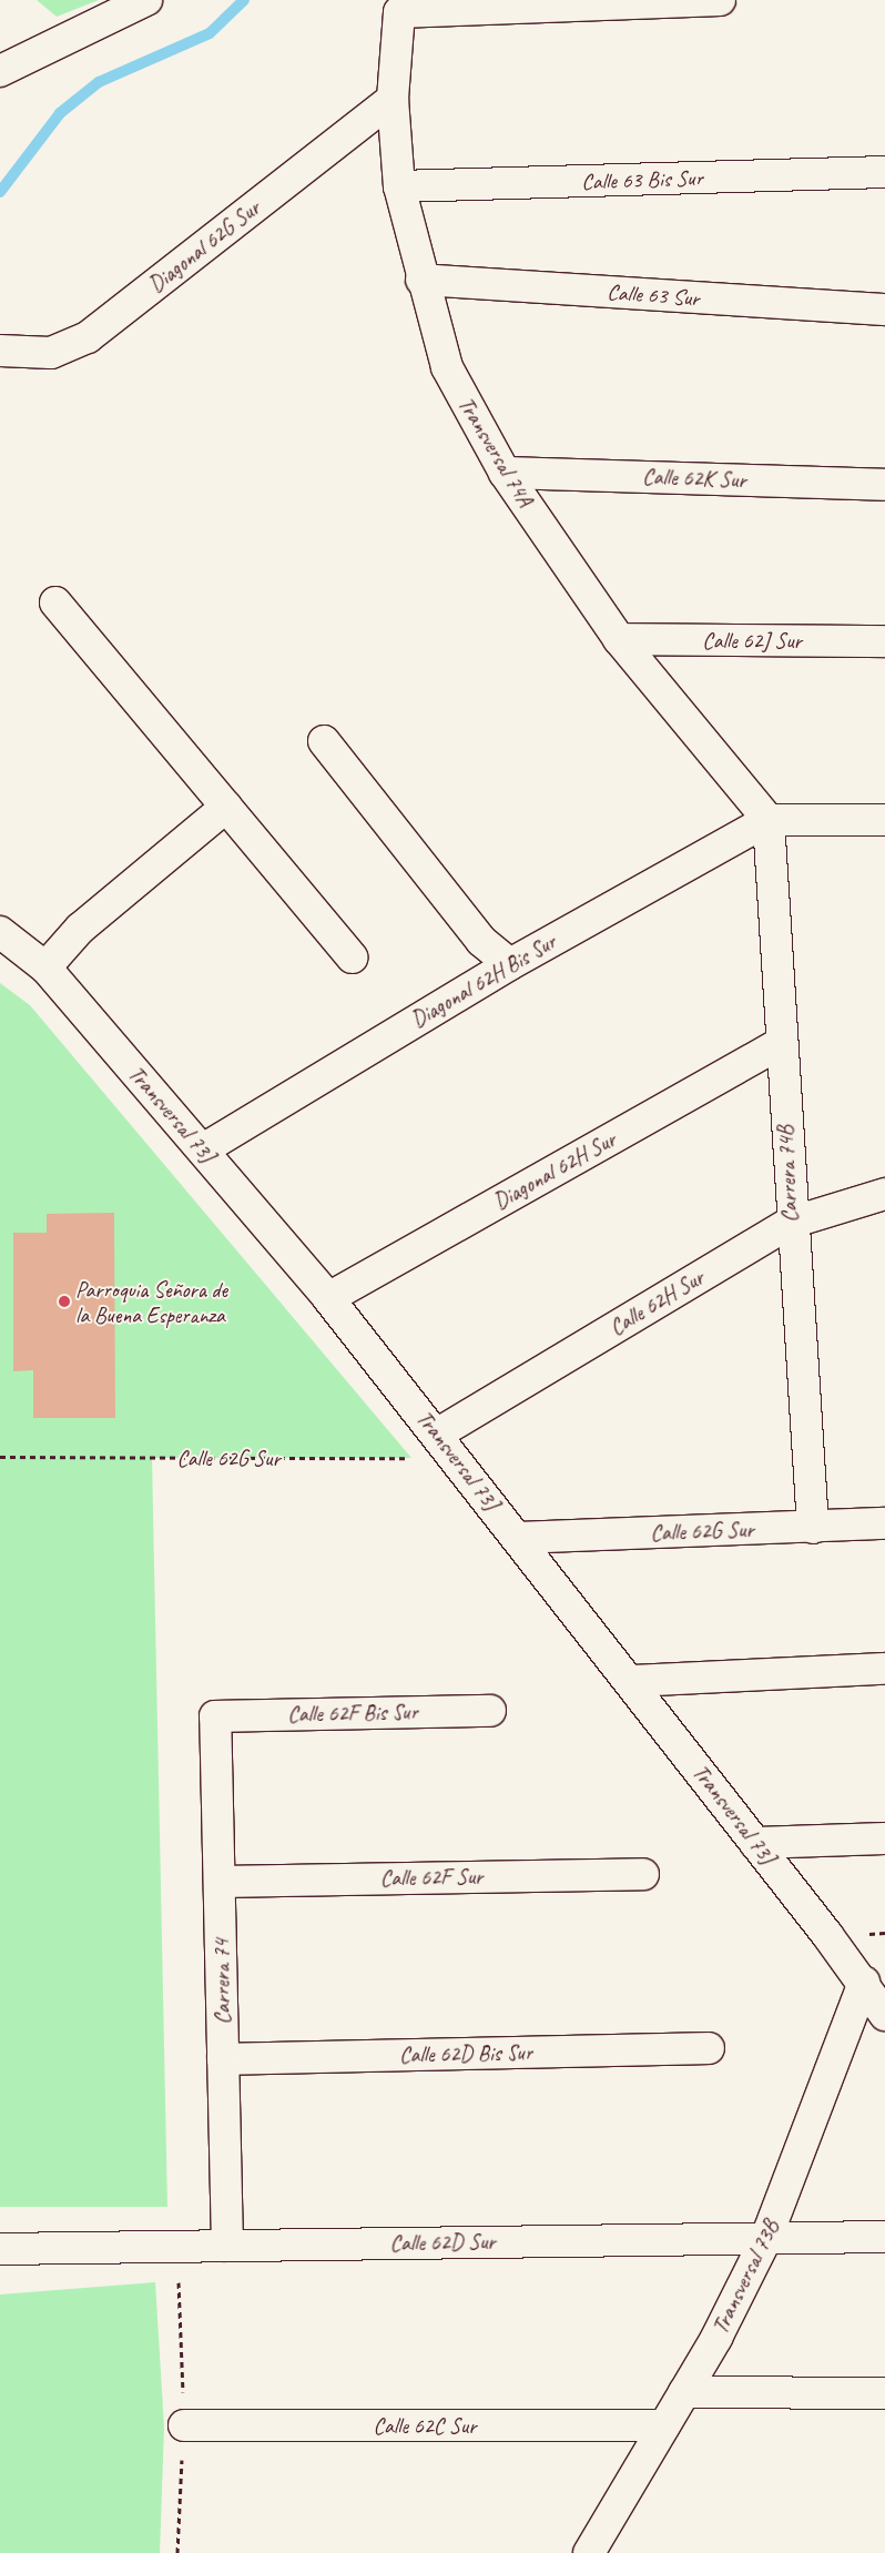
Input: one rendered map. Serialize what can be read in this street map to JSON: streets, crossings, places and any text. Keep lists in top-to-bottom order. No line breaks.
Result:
{"streets":{"street":["Calle 63 Bis Sur","Diagonal 62G Sur","Calle 63 Sur","Transversal 74A","Calle 62K Sur","Calle 62J Sur","Diagonal 62H Bis Sur","Transversal 73J","Diagonal 62H Sur","Carrera 74B","Calle 62H Sur","Calle 62G Sur","Calle 62F Bis Sur","Calle 62F Sur","Carrera 74","Calle 62D Bis Sur","Calle 62D Sur","Transversal 73B","Calle 62C Sur"]},"crossings":[["Calle 63 Bis Sur","Transversal 74A"],["Diagonal 62G Sur","Transversal 74A"],["Calle 63 Sur","Transversal 74A"],["Transversal 74A","Calle 62K Sur"],["Transversal 74A","Calle 62J Sur"],["Transversal 74A","Diagonal 62H Bis Sur"],["Transversal 74A","Carrera 74B"],["Diagonal 62H Bis Sur","Transversal 73J"],["Diagonal 62H Bis Sur","Carrera 74B"],["Transversal 73J","Diagonal 62H Sur"],["Transversal 73J","Calle 62H Sur"],["Transversal 73J","Calle 62G Sur"],["Transversal 73J","Transversal 73B"],["Diagonal 62H Sur","Carrera 74B"],["Carrera 74B","Calle 62H Sur"],["Carrera 74B","Calle 62G Sur"],["Calle 62F Bis Sur","Carrera 74"],["Calle 62F Sur","Carrera 74"],["Carrera 74","Calle 62D Bis Sur"],["Carrera 74","Calle 62D Sur"],["Calle 62D Sur","Transversal 73B"],["Transversal 73B","Calle 62C Sur"]],"places":["Parroquia Señora de la Buena Esperanza"]}
